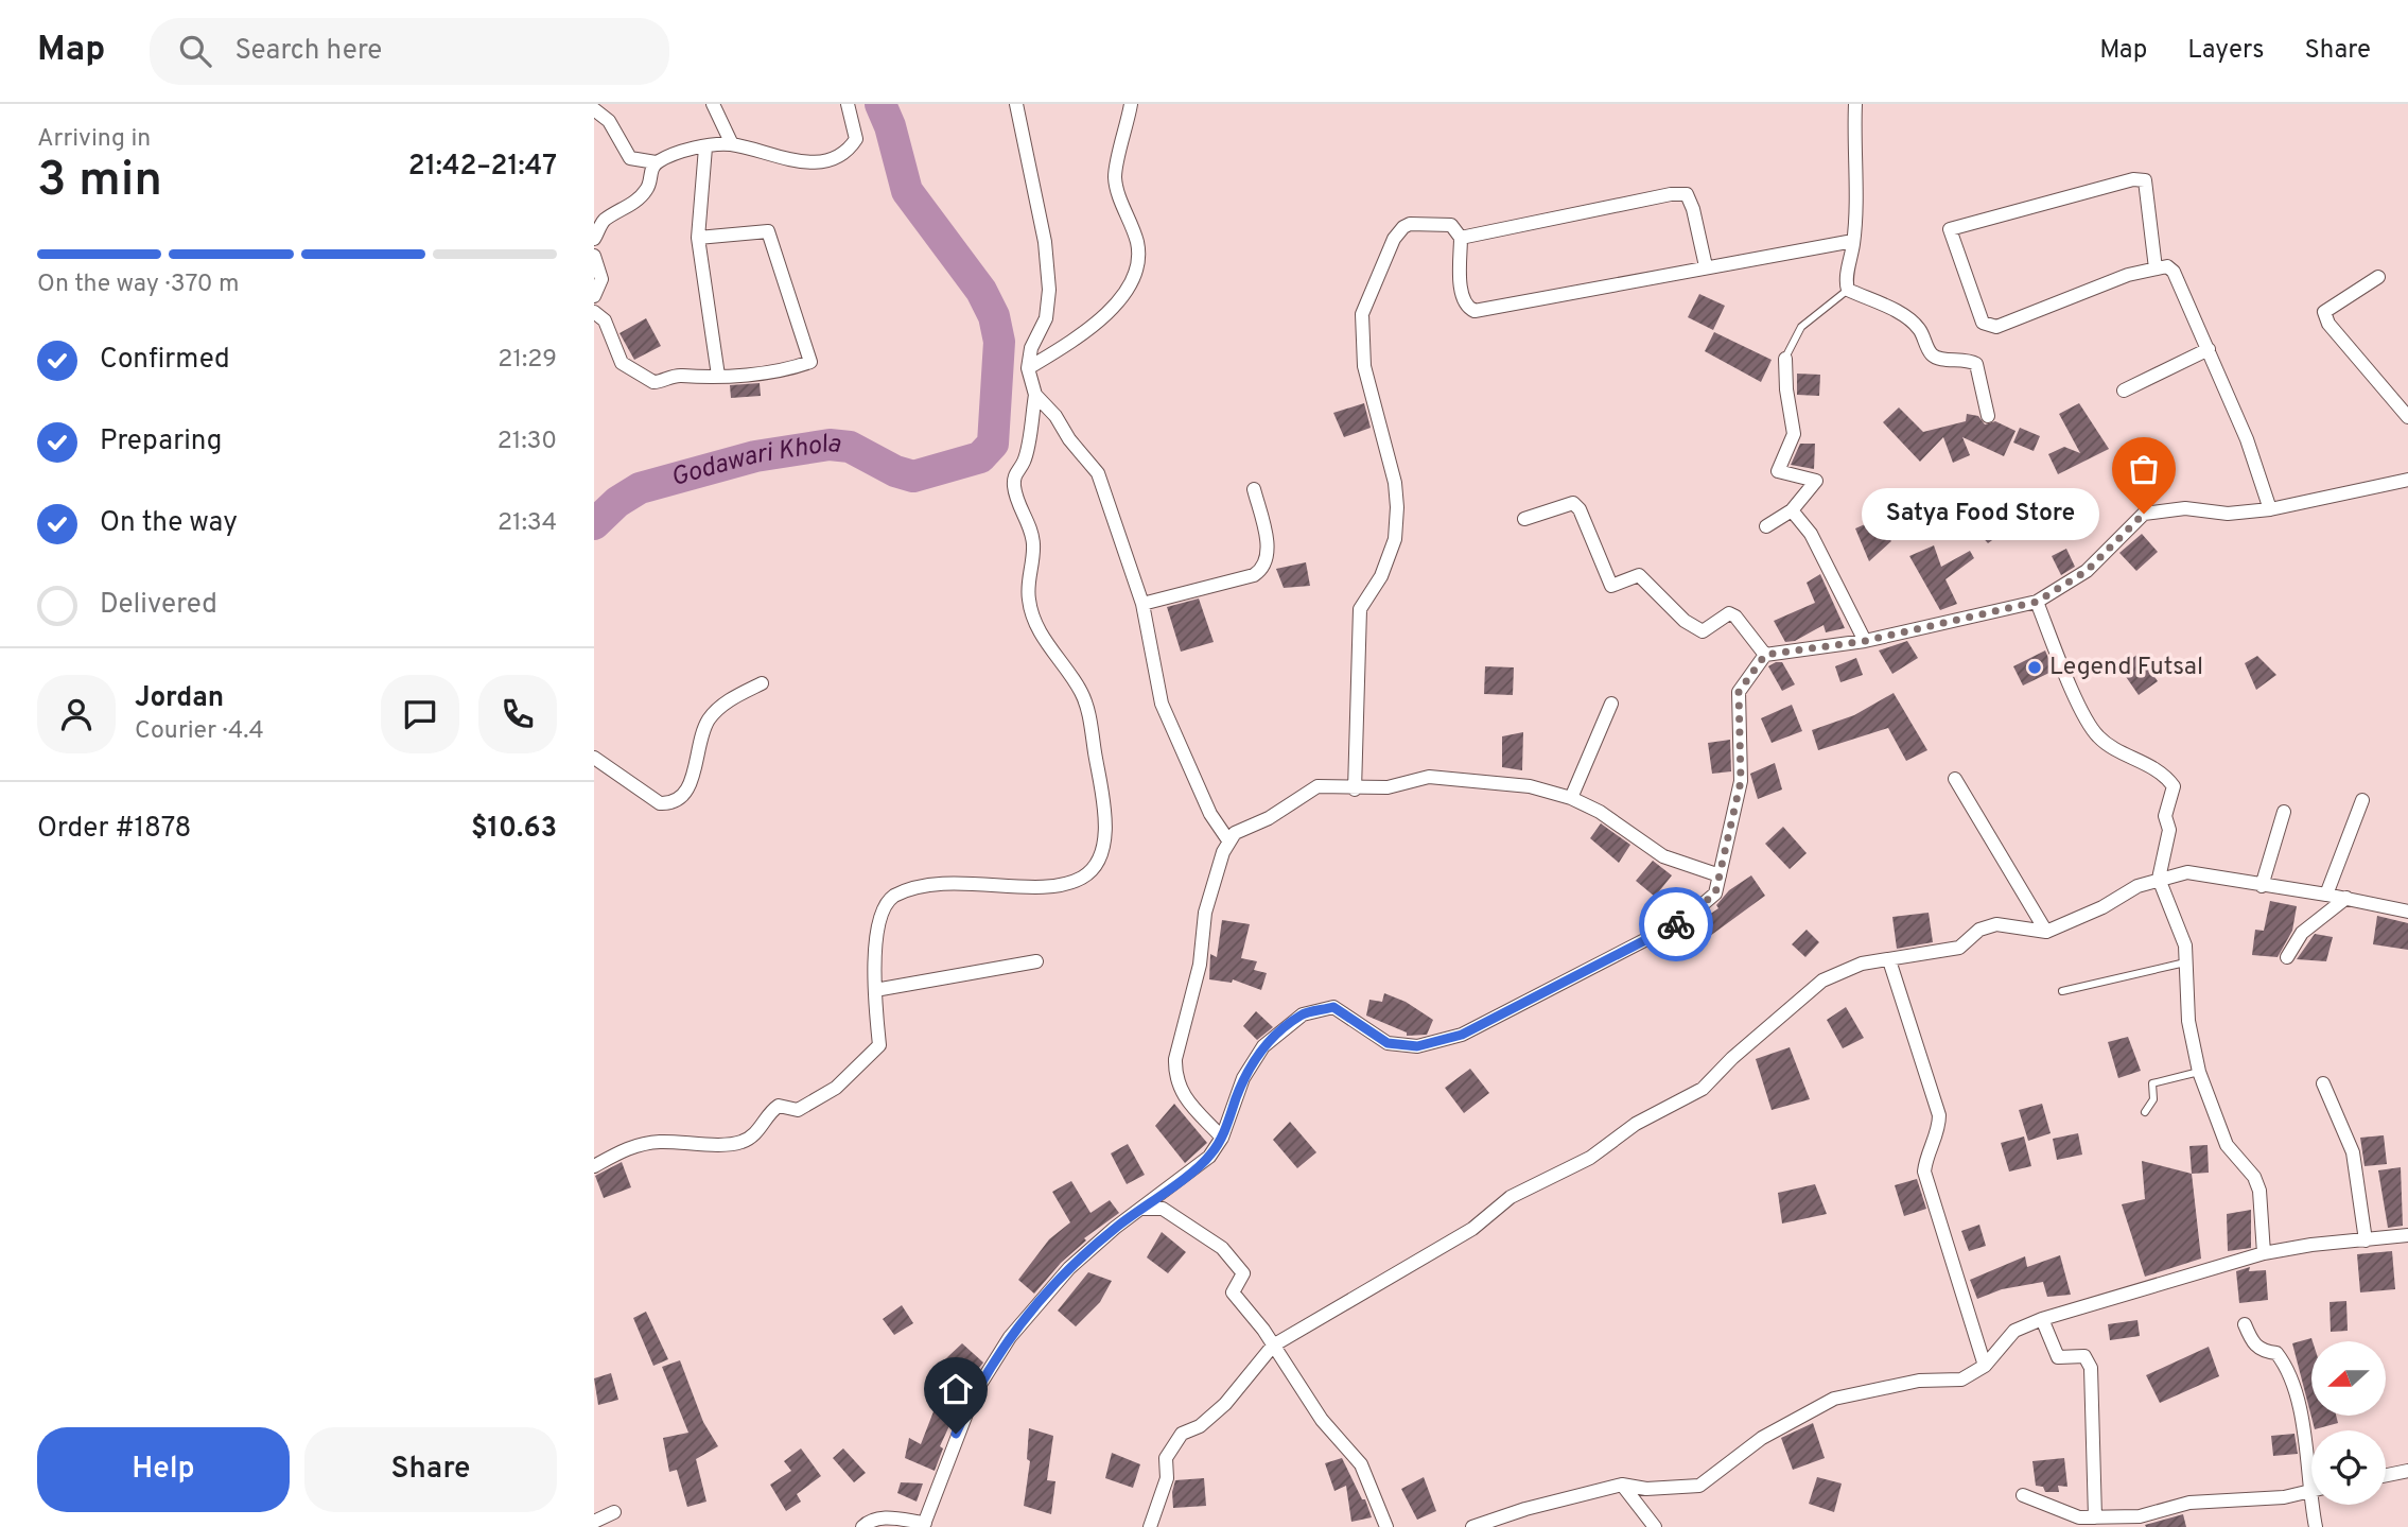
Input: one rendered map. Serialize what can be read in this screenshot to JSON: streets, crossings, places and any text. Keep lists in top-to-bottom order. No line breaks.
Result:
{"water":["Godawari Khola"],"places":["Satya Food Store","Legend Futsal"],"north":"left","page":{"header":"Map","search":"Search here","nav":["Map","Layers","Share"],"heading":["3 min","Arriving in","21:42–21:47"],"panel":["Jordan","Courier · 4.4","Order #1878","$10.63"],"bar":"On the way · 370 m","list":[["Confirmed","21:29"],["Preparing","21:30"],["On the way","21:34"],"Delivered"],"bubble":"Satya Food Store","buttons":["Help","Share"]}}
